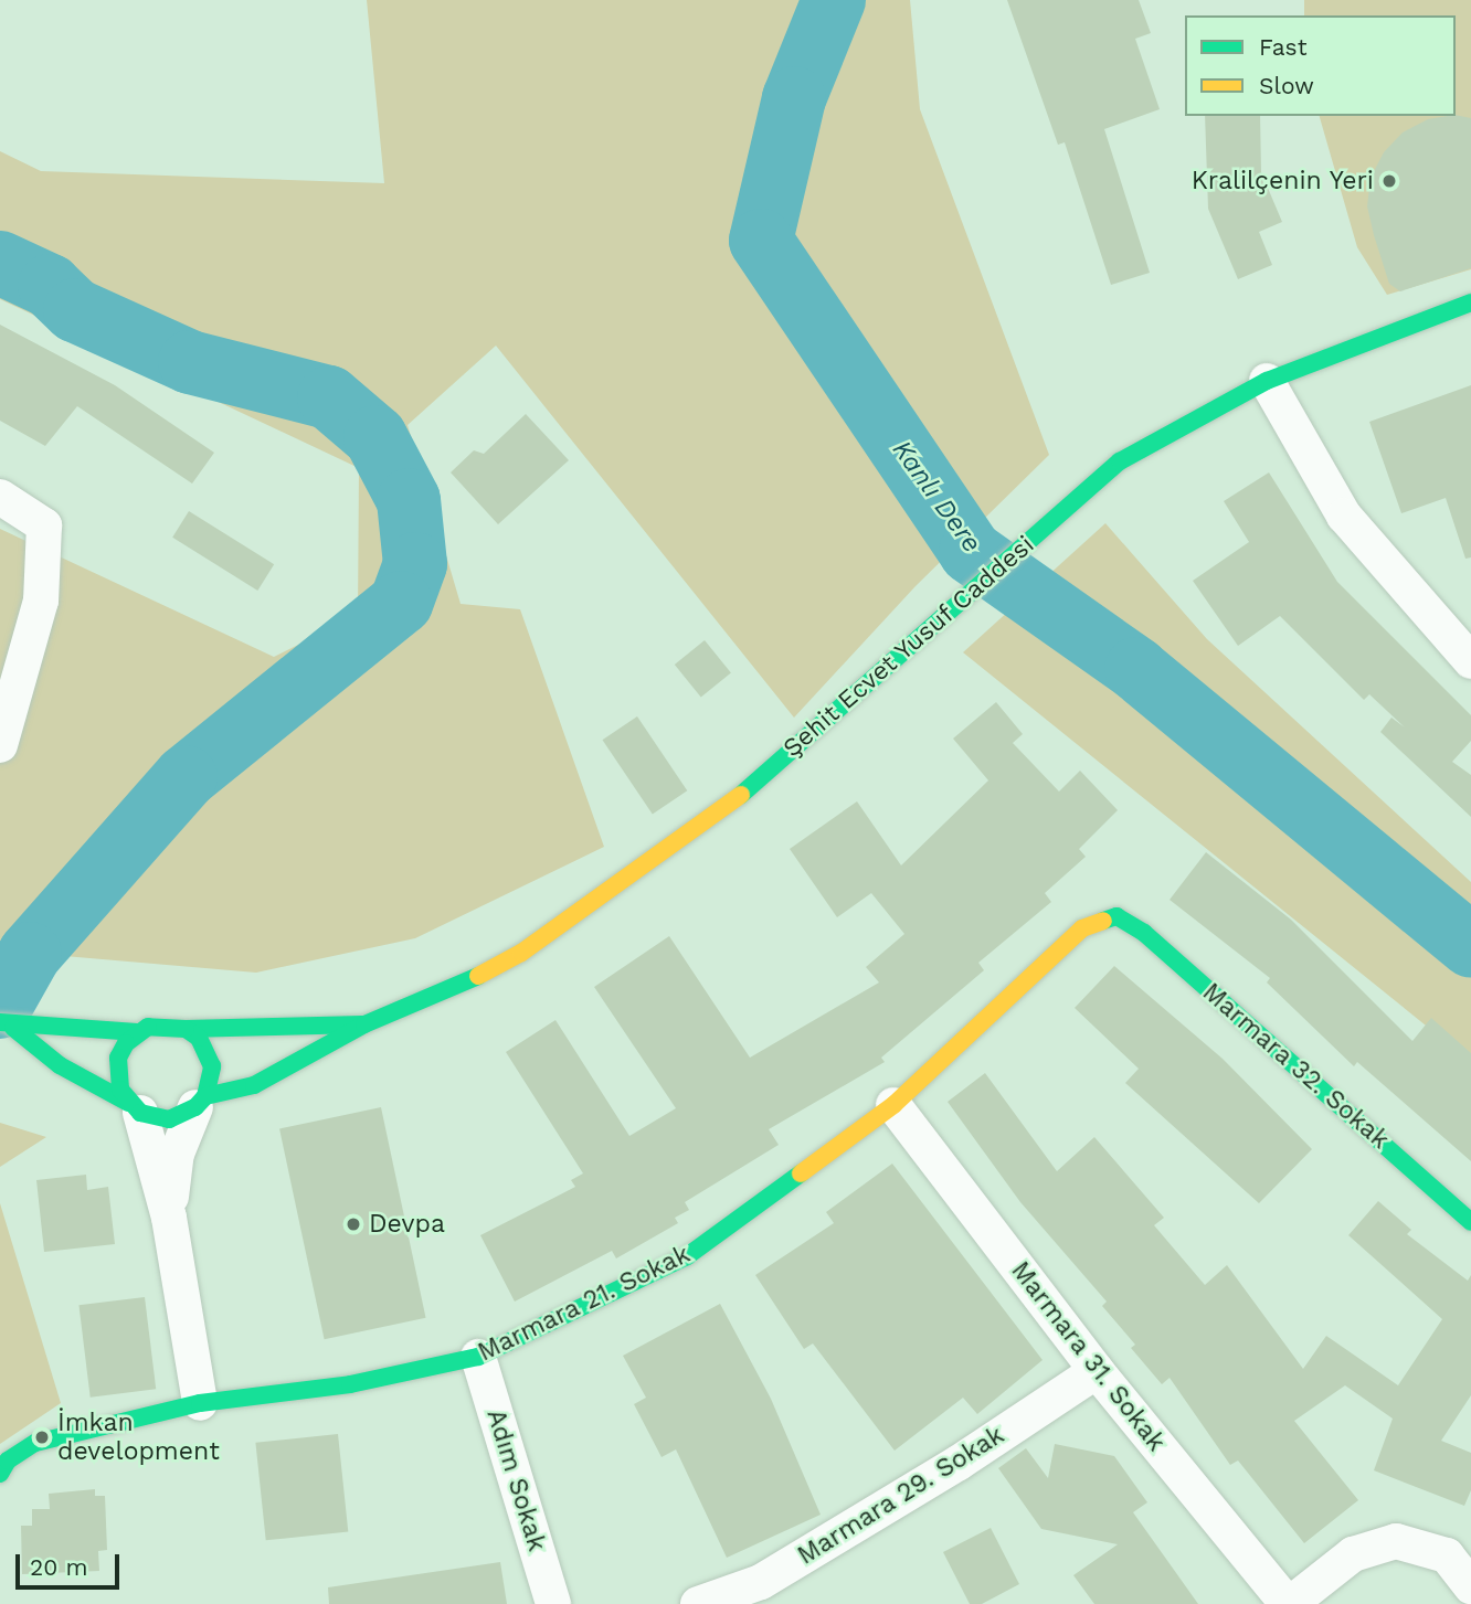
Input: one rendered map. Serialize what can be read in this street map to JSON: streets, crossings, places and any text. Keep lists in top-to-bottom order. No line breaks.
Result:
{"streets":{"main road":["Şehit Ecvet Yusuf Caddesi","Marmara 32. Sokak","Marmara 21. Sokak"],"street":["Marmara 31. Sokak","Adım Sokak","Marmara 29. Sokak"]},"crossings":[["Marmara 32. Sokak","Marmara 21. Sokak"],["Marmara 21. Sokak","Marmara 31. Sokak"],["Marmara 21. Sokak","Adım Sokak"],["Marmara 31. Sokak","Marmara 29. Sokak"]],"water":["Kanlı Dere"],"places":["Kralilçenin Yeri","Devpa","İmkan development"],"legend":["Fast","Slow"],"scale_bar":"20 m"}
